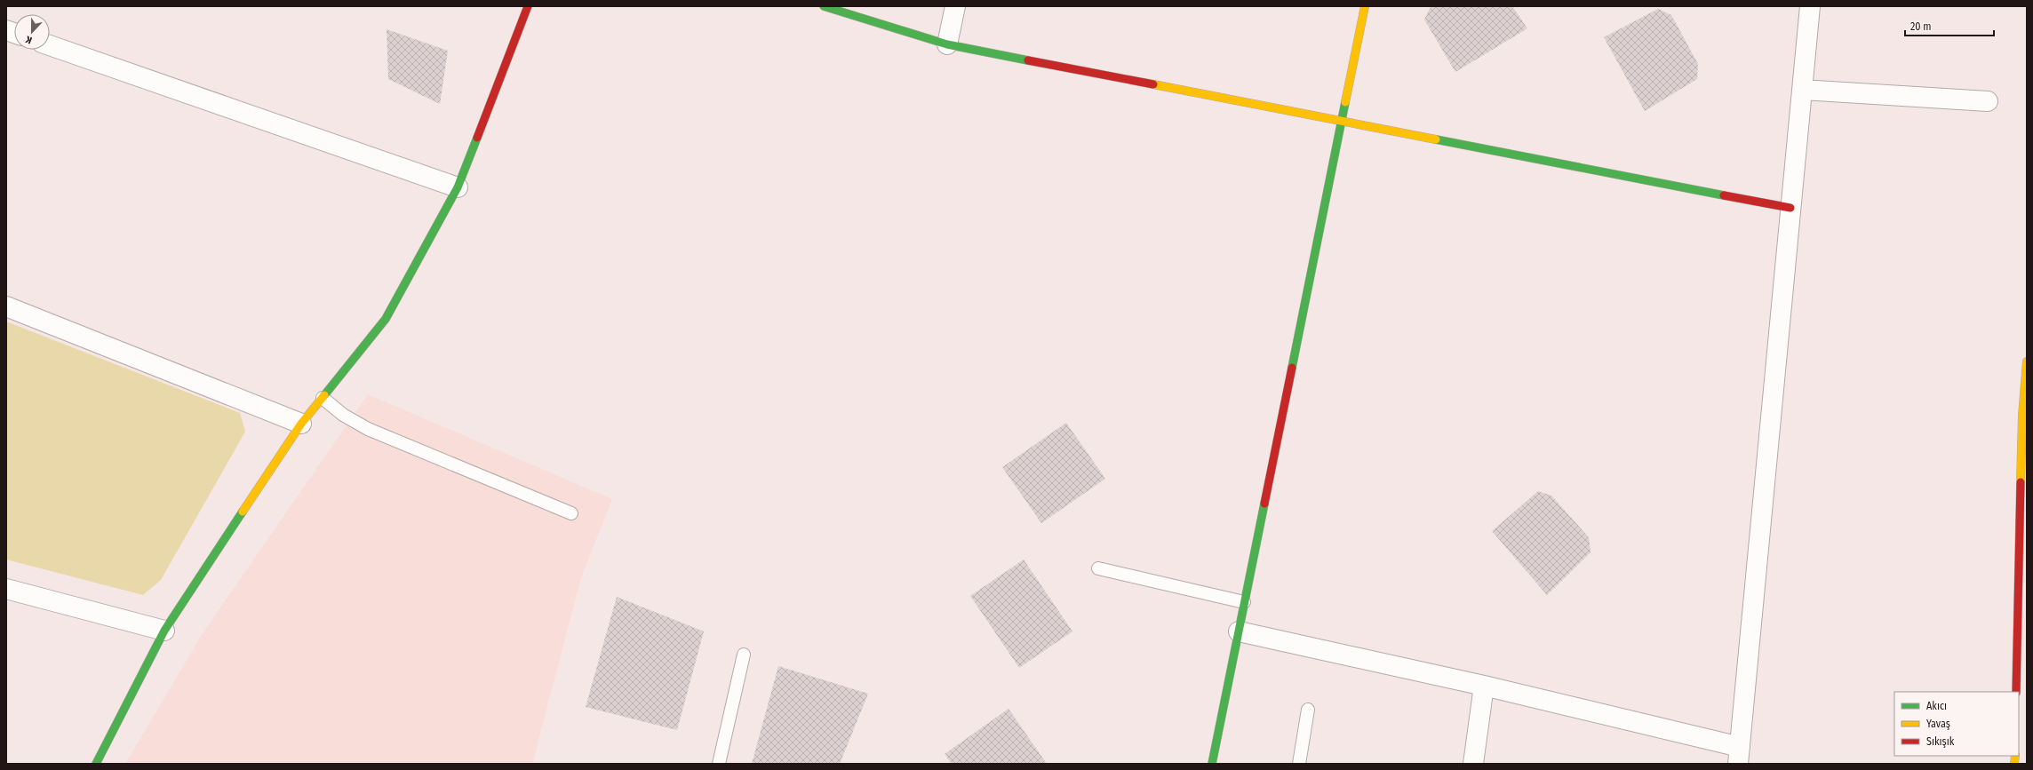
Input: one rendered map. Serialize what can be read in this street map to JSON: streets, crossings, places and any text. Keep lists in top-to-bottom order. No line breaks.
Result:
{"legend":["Akıcı","Yavaş","Sıkışık"],"scale_bar":"20 m","north":"bottom"}
